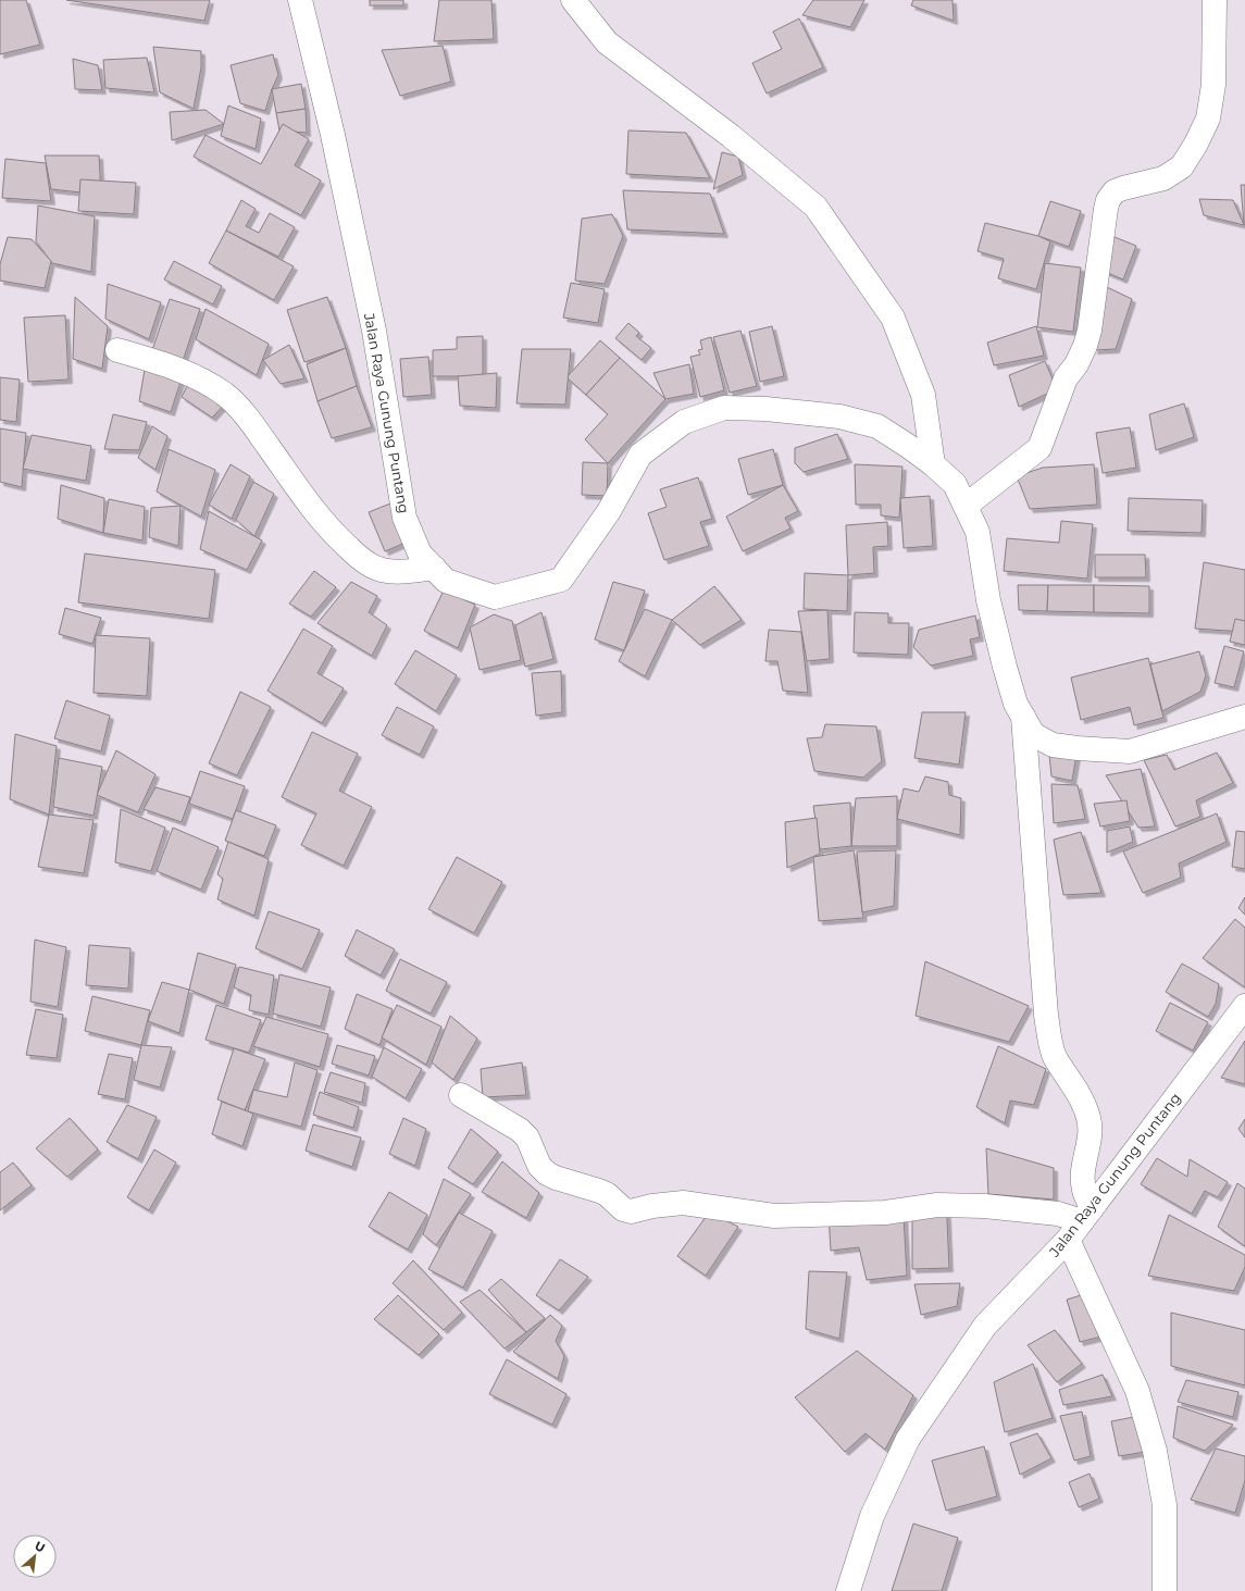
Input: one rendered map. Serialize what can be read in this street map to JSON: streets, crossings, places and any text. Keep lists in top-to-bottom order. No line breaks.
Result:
{"streets":{"street":["Jalan Raya Gunung Puntang"]},"north":"top right"}
